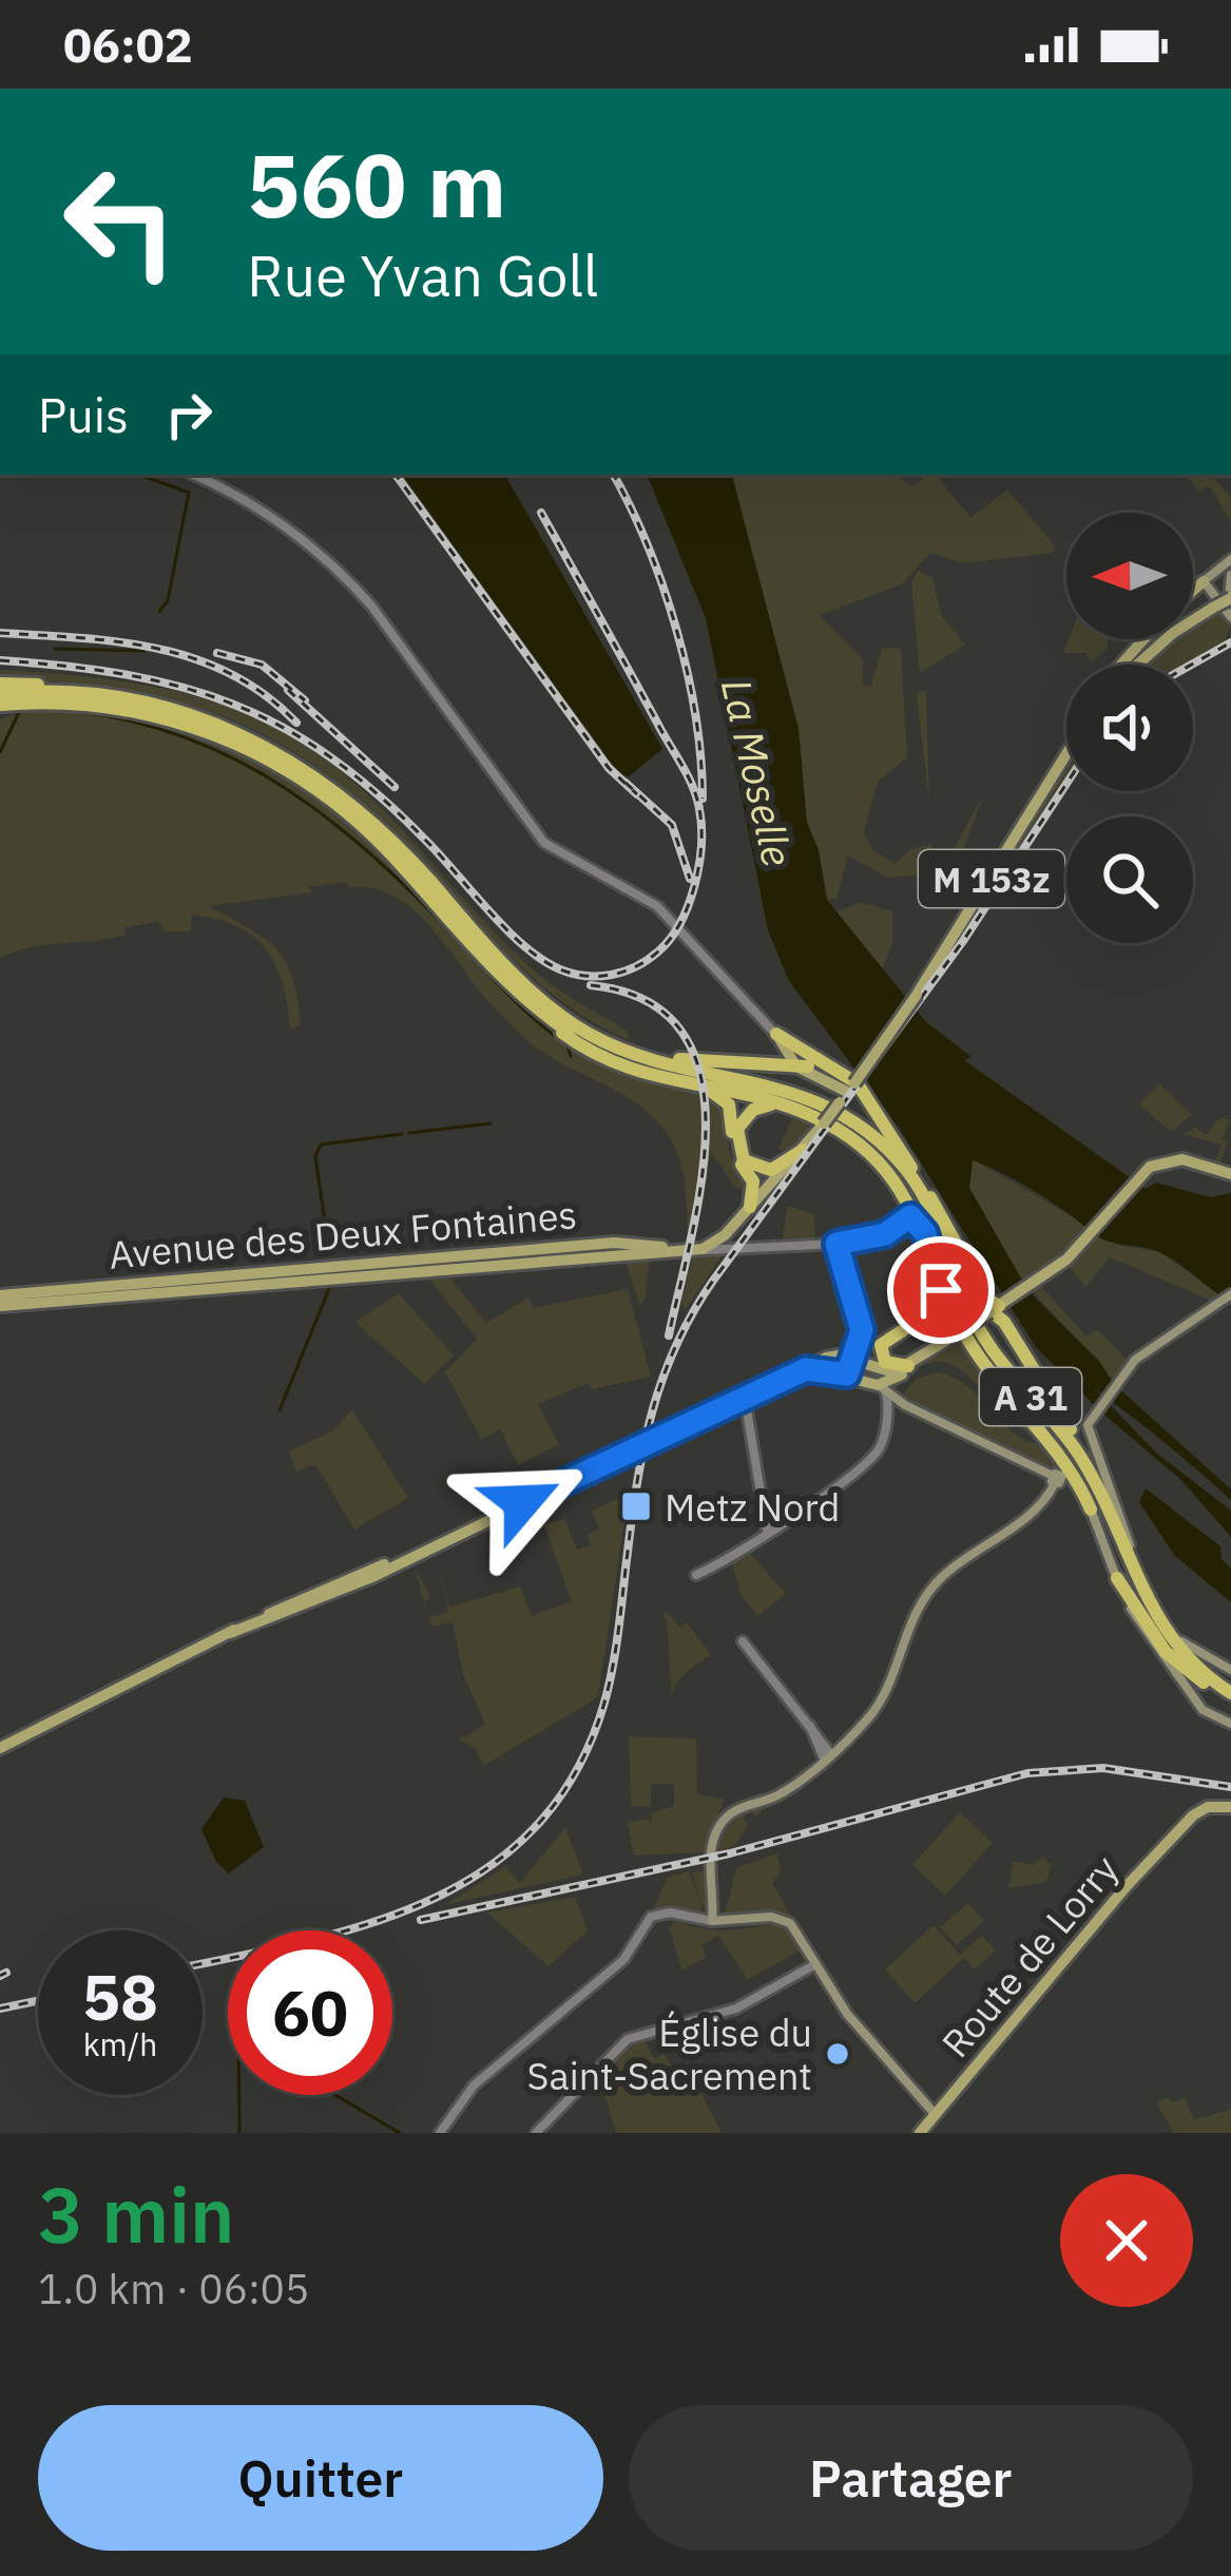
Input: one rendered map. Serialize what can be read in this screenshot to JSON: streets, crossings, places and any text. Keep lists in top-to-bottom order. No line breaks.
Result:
{"streets":{"highway":["A 31"],"main road":["M 153z","Avenue des Deux Fontaines","Route de Lorry"]},"crossings":[["M 153z","Avenue des Deux Fontaines"],["M 153z","A 31"]],"water":["La Moselle"],"places":{"transit":["Metz Nord"],"other":["Église du Saint-Sacrement"]},"north":"left","page":{"status":"06:02","turn":["560 m","Rue Yvan Goll"],"then":"Puis","speed":"58 km/h","limit":"60","heading":["3 min","1.0 km · 06:05"],"buttons":["Quitter","Partager"]}}
